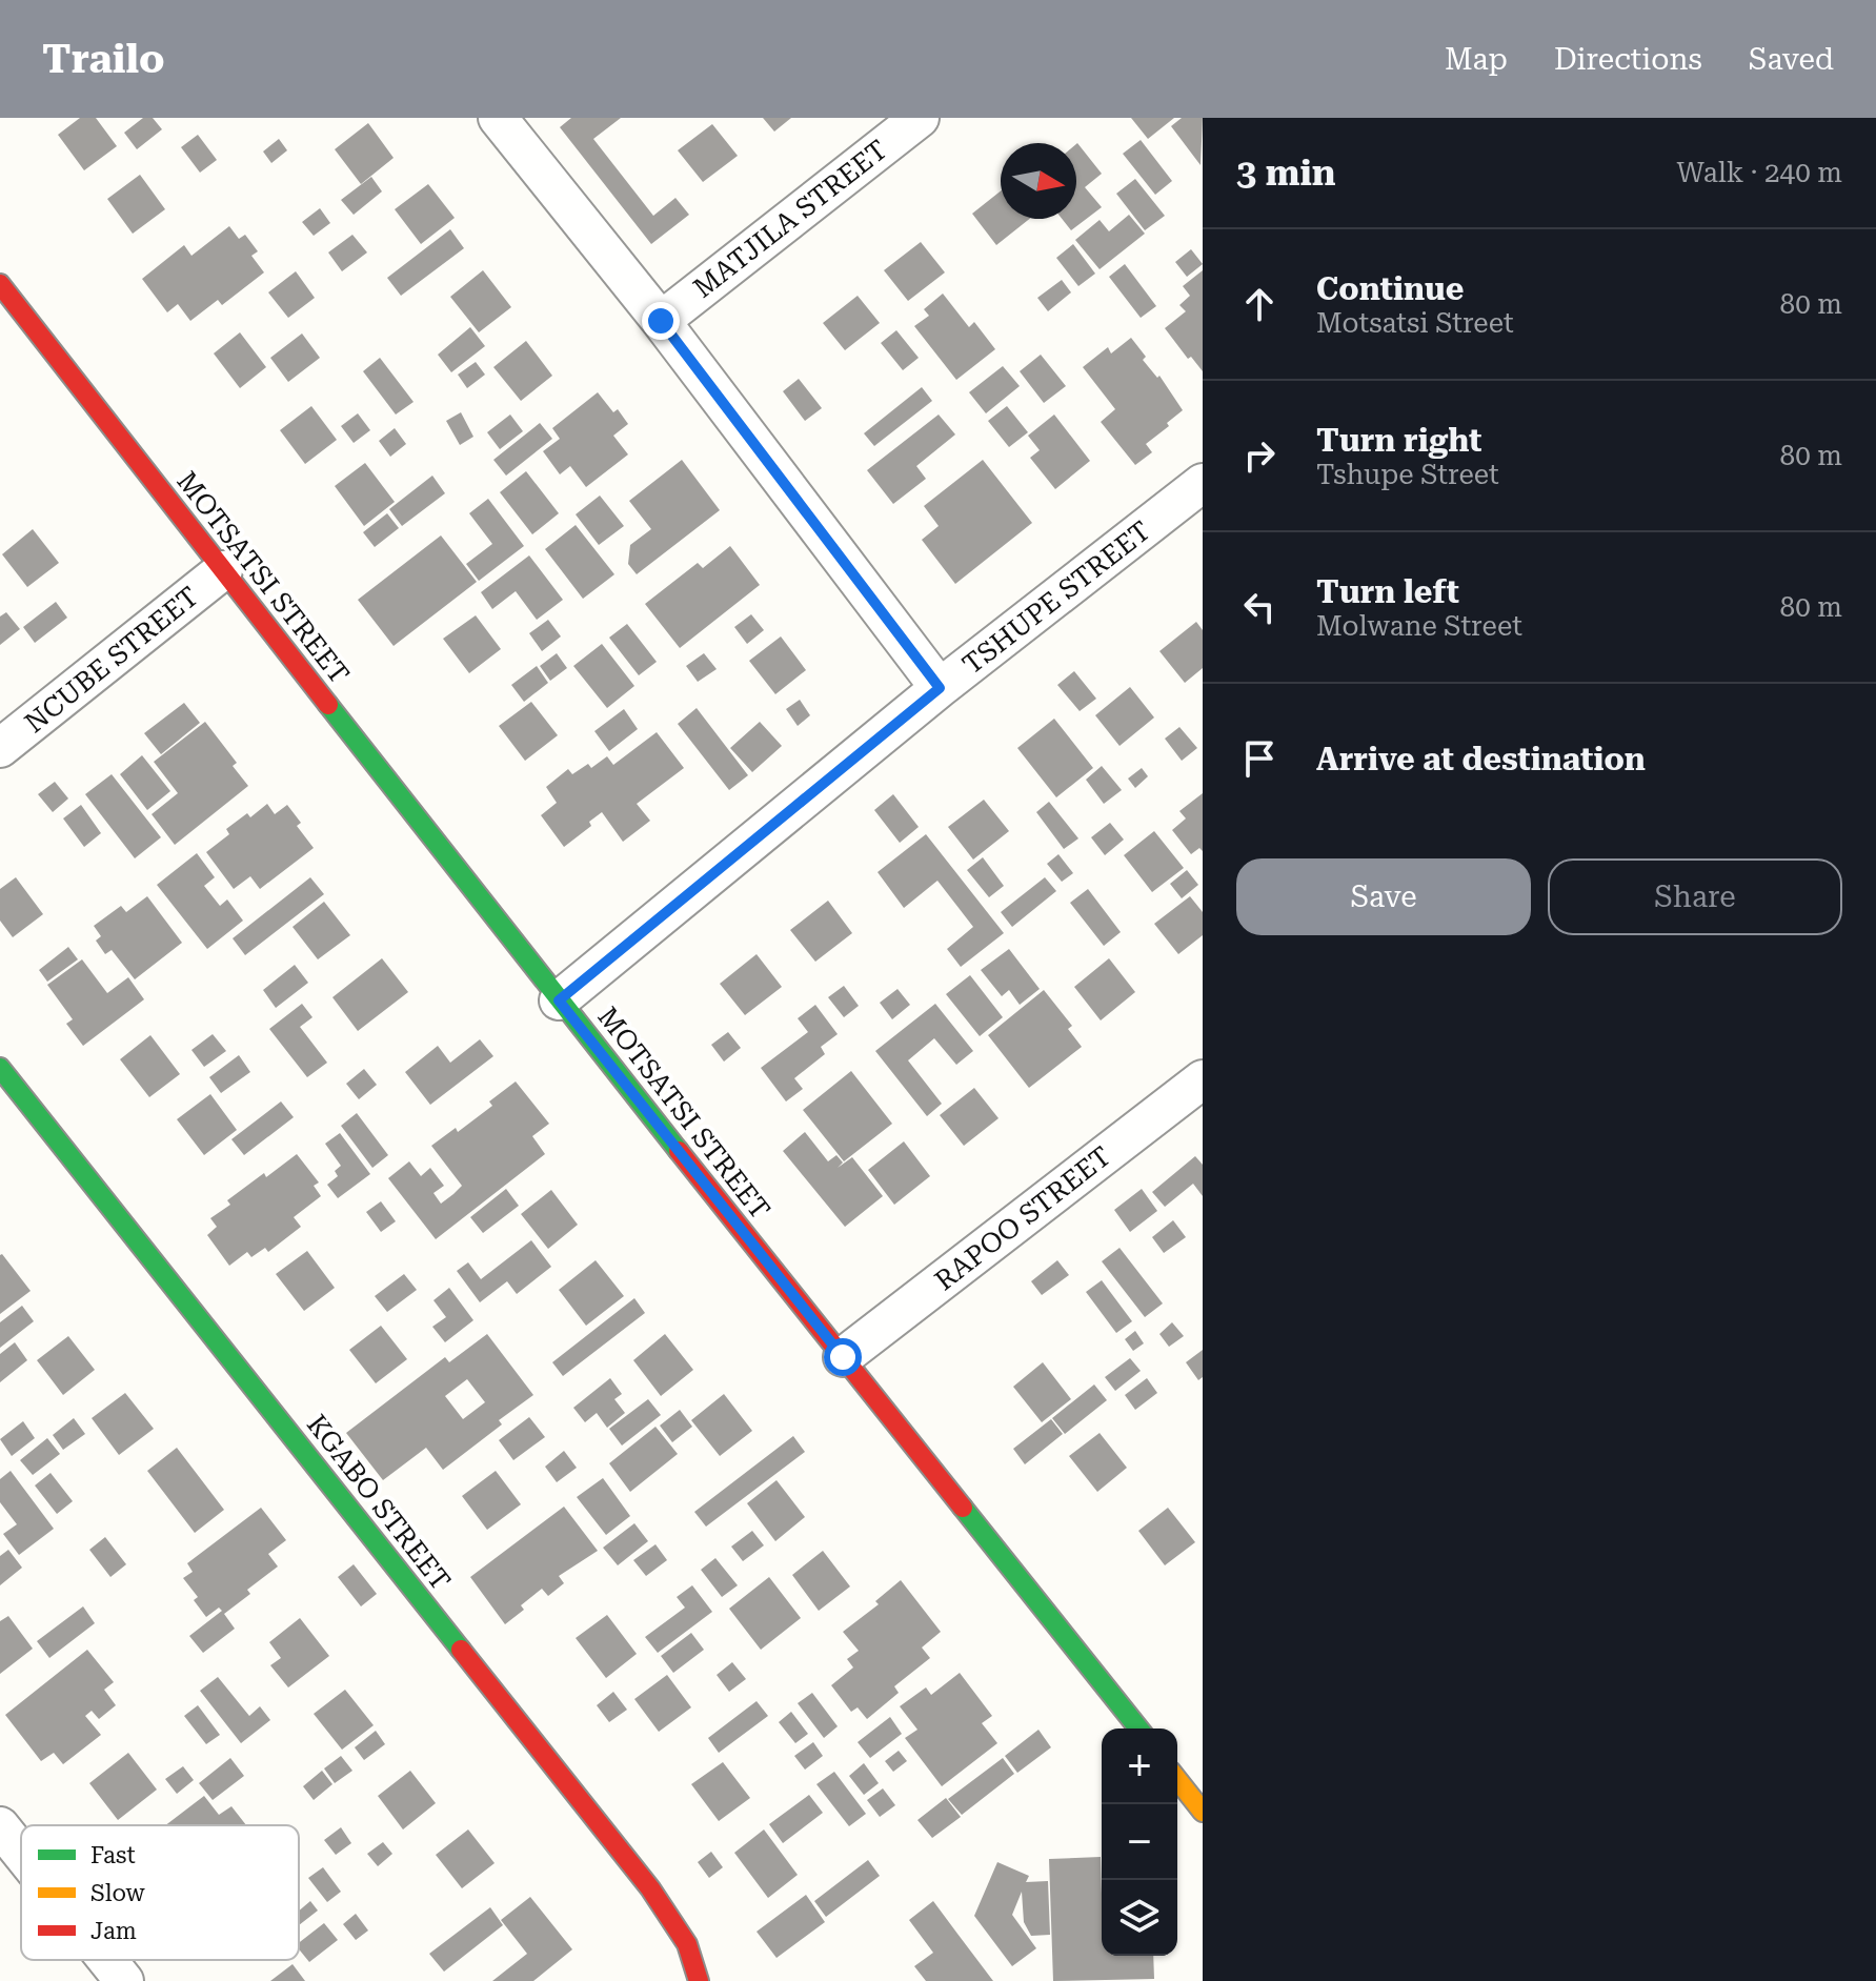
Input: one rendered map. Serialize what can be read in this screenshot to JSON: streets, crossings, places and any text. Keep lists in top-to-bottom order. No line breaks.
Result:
{"streets":{"street":["MATJILA STREET","MOTSATSI STREET","TSHUPE STREET","NCUBE STREET","RAPOO STREET","KGABO STREET"]},"crossings":[["MOTSATSI STREET","TSHUPE STREET"],["MOTSATSI STREET","NCUBE STREET"],["MOTSATSI STREET","RAPOO STREET"]],"legend":["Fast","Slow","Jam"],"north":"right","page":{"header":"Trailo","nav":["Map","Directions","Saved"],"heading":["3 min","Walk · 240 m"],"list":[["Continue","Motsatsi Street","80 m"],["Turn right","Tshupe Street","80 m"],["Turn left","Molwane Street","80 m"],"Arrive at destination"],"buttons":["Save","Share"],"map_buttons":["+","−"]}}
